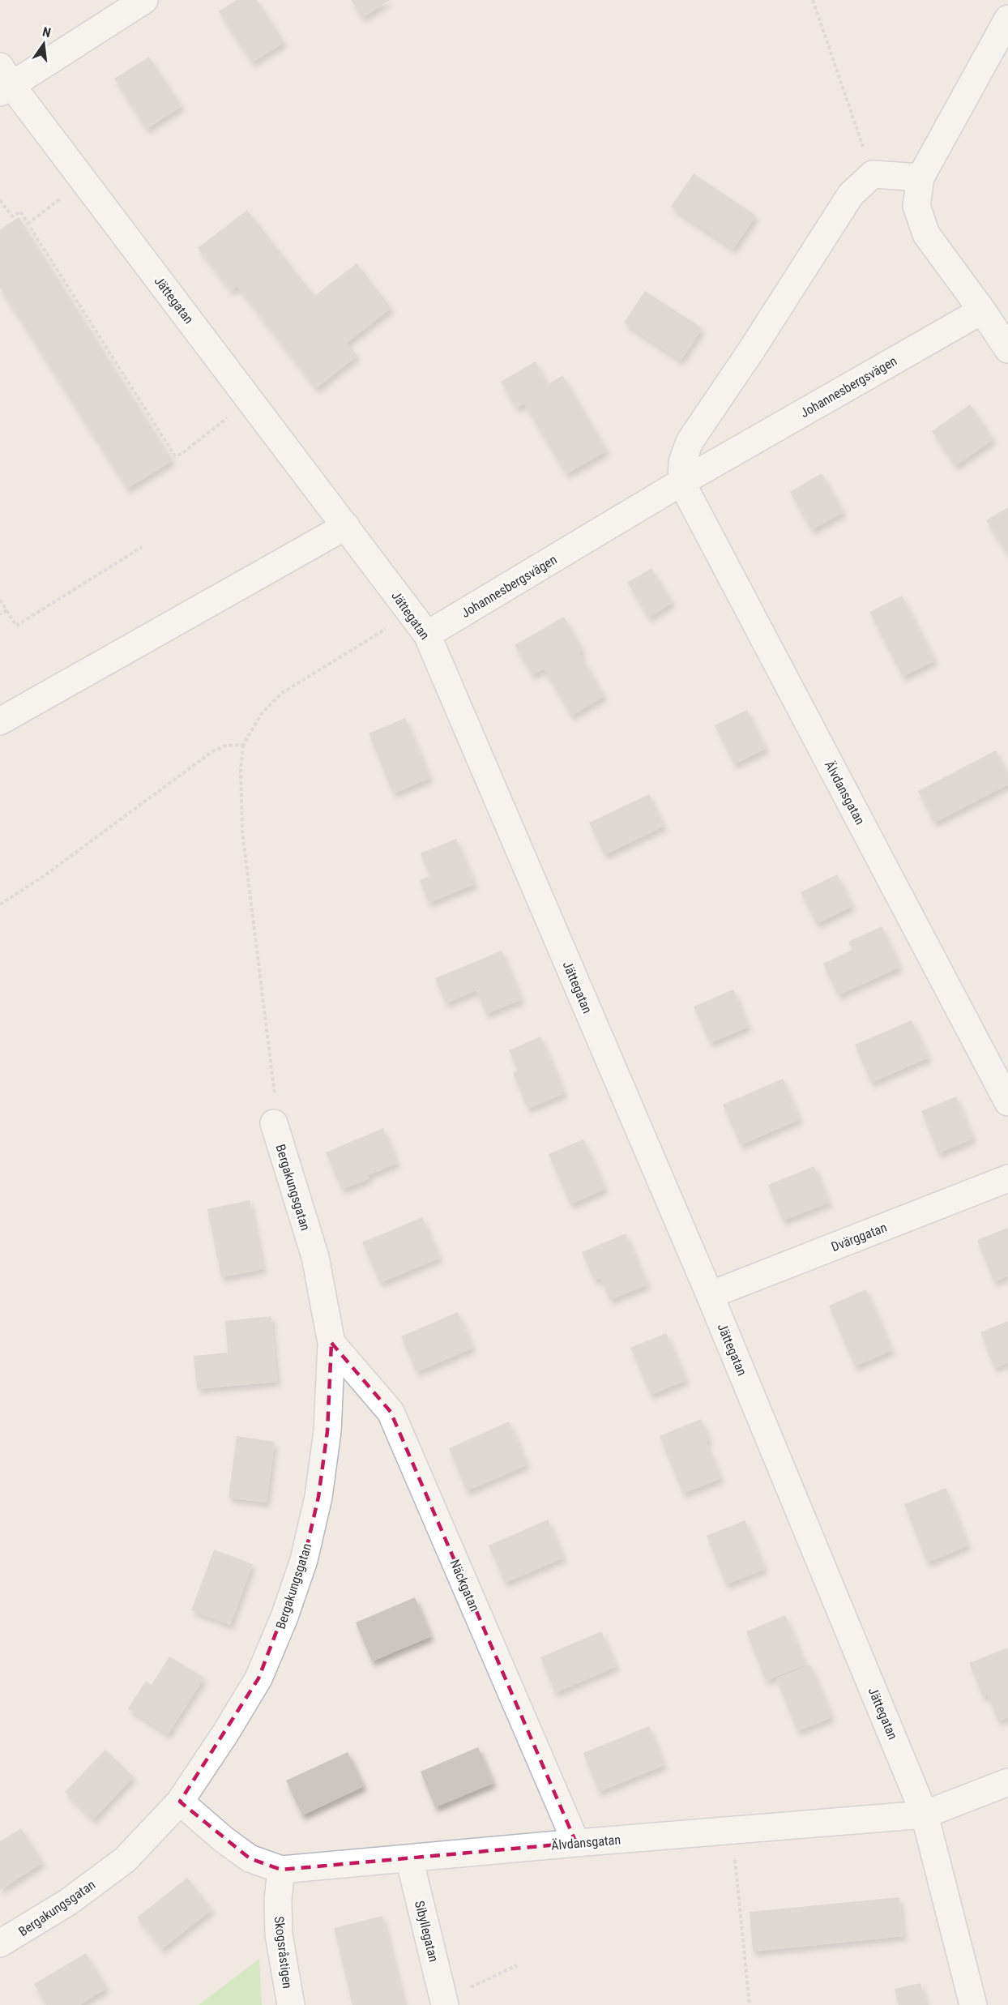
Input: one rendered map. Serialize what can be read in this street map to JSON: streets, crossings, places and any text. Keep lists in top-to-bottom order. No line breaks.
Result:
{"streets":{"street":["Jättegatan","Johannesbergsvägen","Älvdansgatan","Bergakungsgatan","Dvärggatan","Näckgatan","Sibyllegatan","Skogsråstigen"]},"crossings":[["Jättegatan","Johannesbergsvägen"],["Jättegatan","Älvdansgatan"],["Jättegatan","Dvärggatan"],["Johannesbergsvägen","Älvdansgatan"],["Älvdansgatan","Bergakungsgatan"],["Älvdansgatan","Näckgatan"],["Älvdansgatan","Sibyllegatan"],["Älvdansgatan","Skogsråstigen"],["Bergakungsgatan","Näckgatan"]],"north":"top"}
